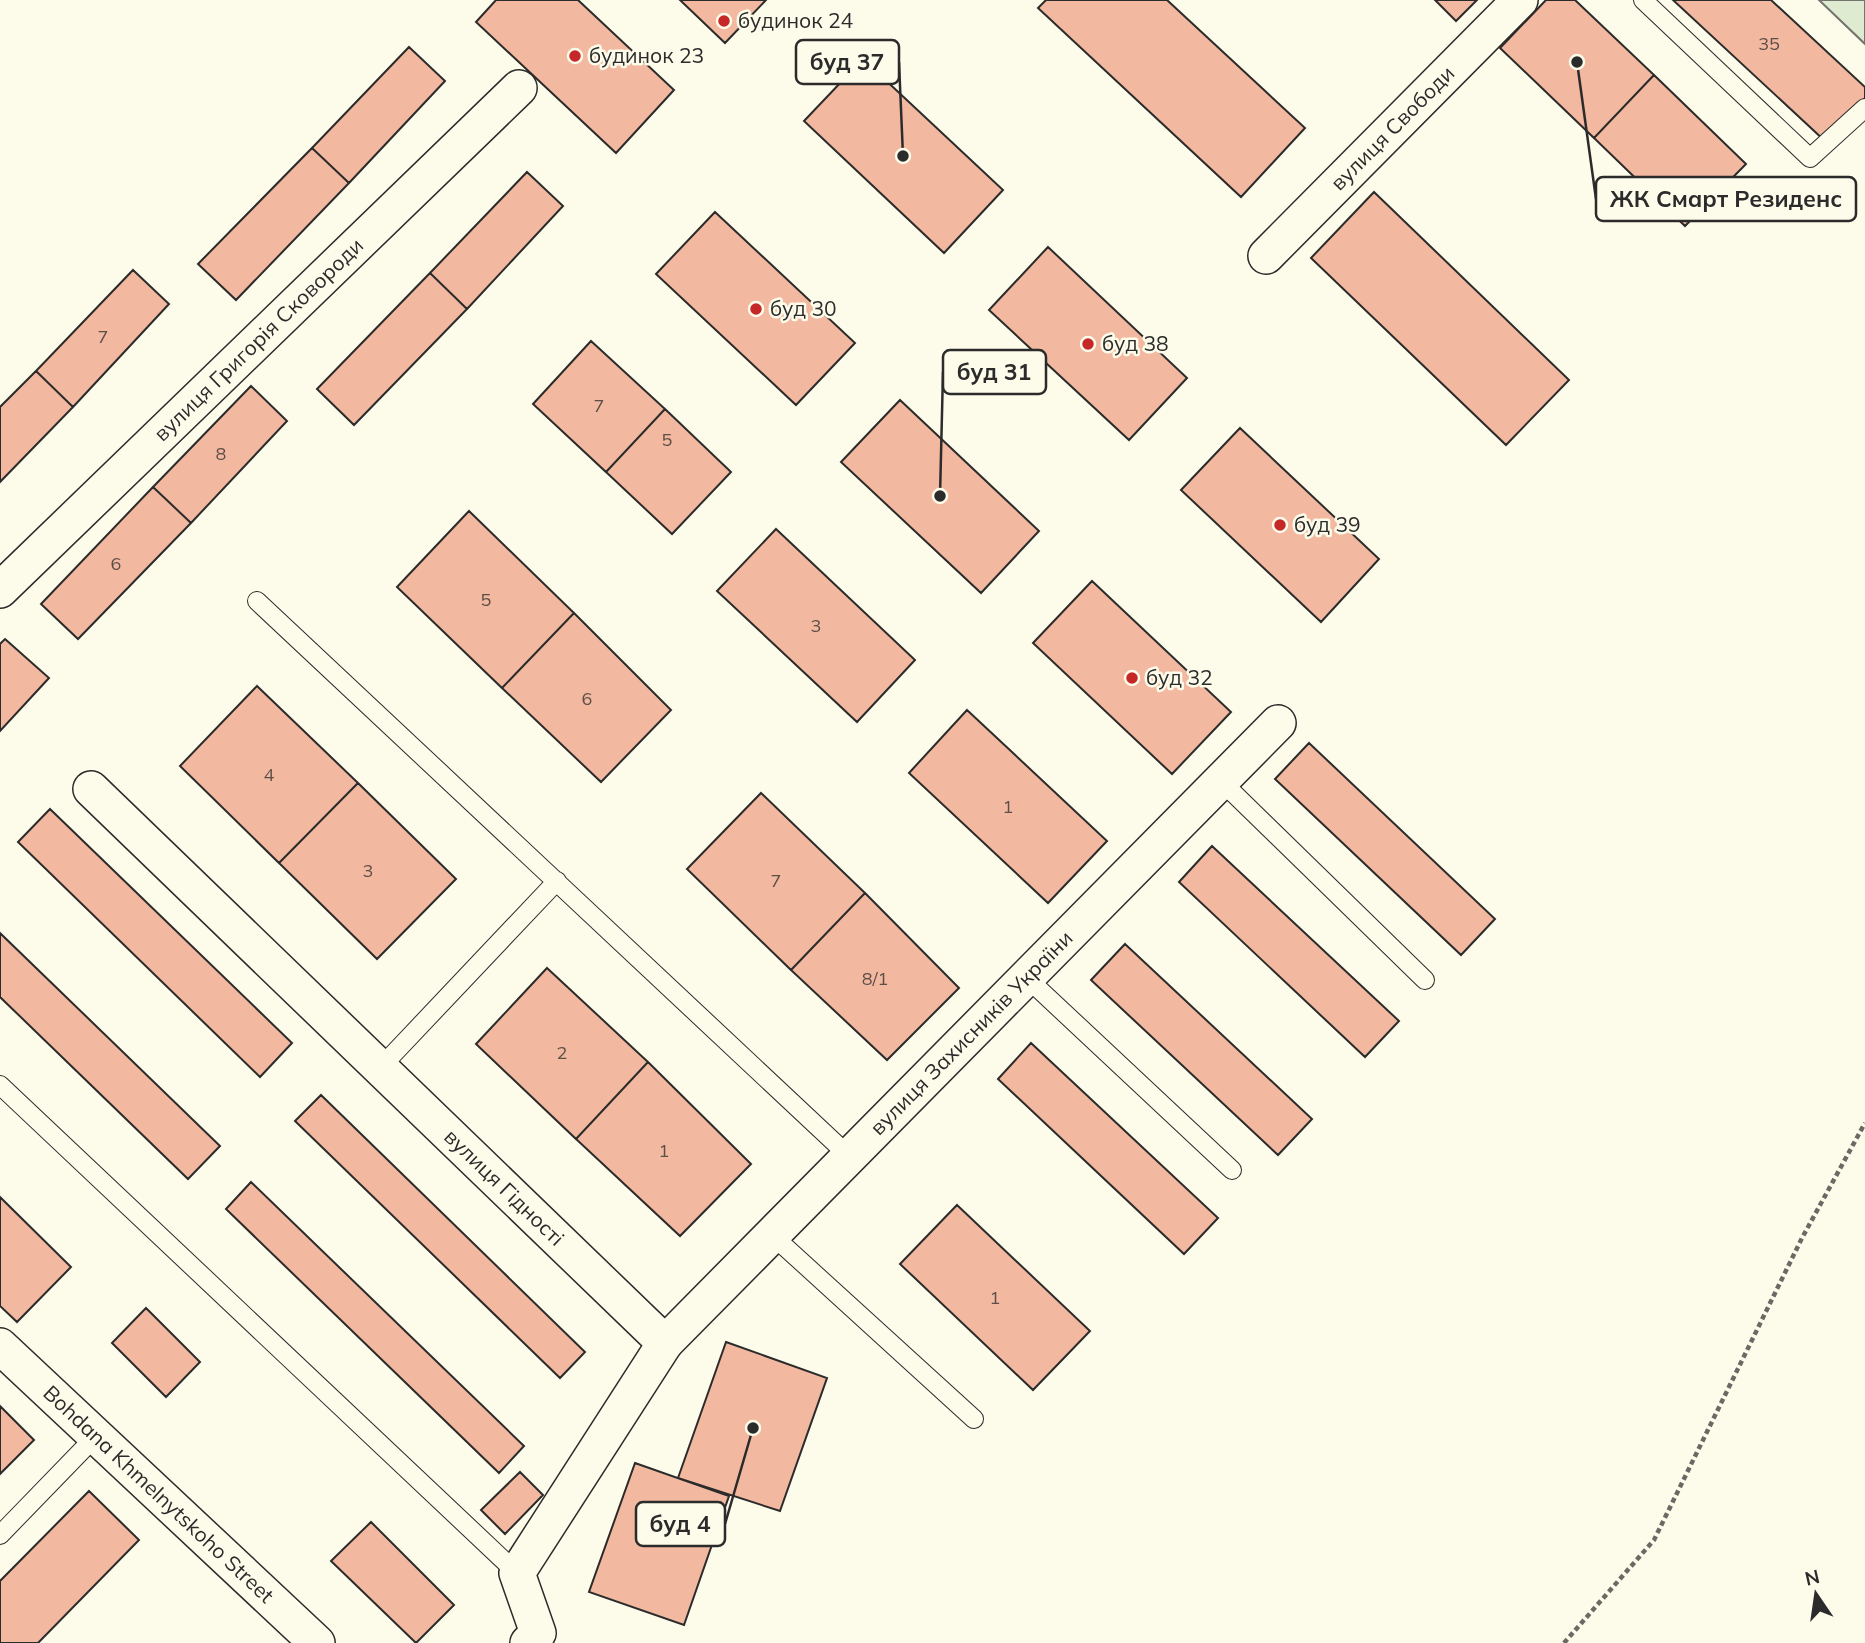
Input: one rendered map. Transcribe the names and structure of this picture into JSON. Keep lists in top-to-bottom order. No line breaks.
{"streets":{"street":["вулиця Свободи","вулиця Григорія Сковороди","вулиця Захисників України","вулиця Гідності","Bohdana Khmelnytskoho Street"]},"crossings":[["вулиця Захисників України","вулиця Гідності"]],"places":["будинок 24","будинок 23","ЖК Смарт Резиденс","буд 37","буд 30","буд 38","буд 31","буд 39","буд 32","буд 4"],"house_numbers":["35","7","7","5","8","6","5","3","6","4","1","3","7","8/1","2","1","1"],"north":"top"}
